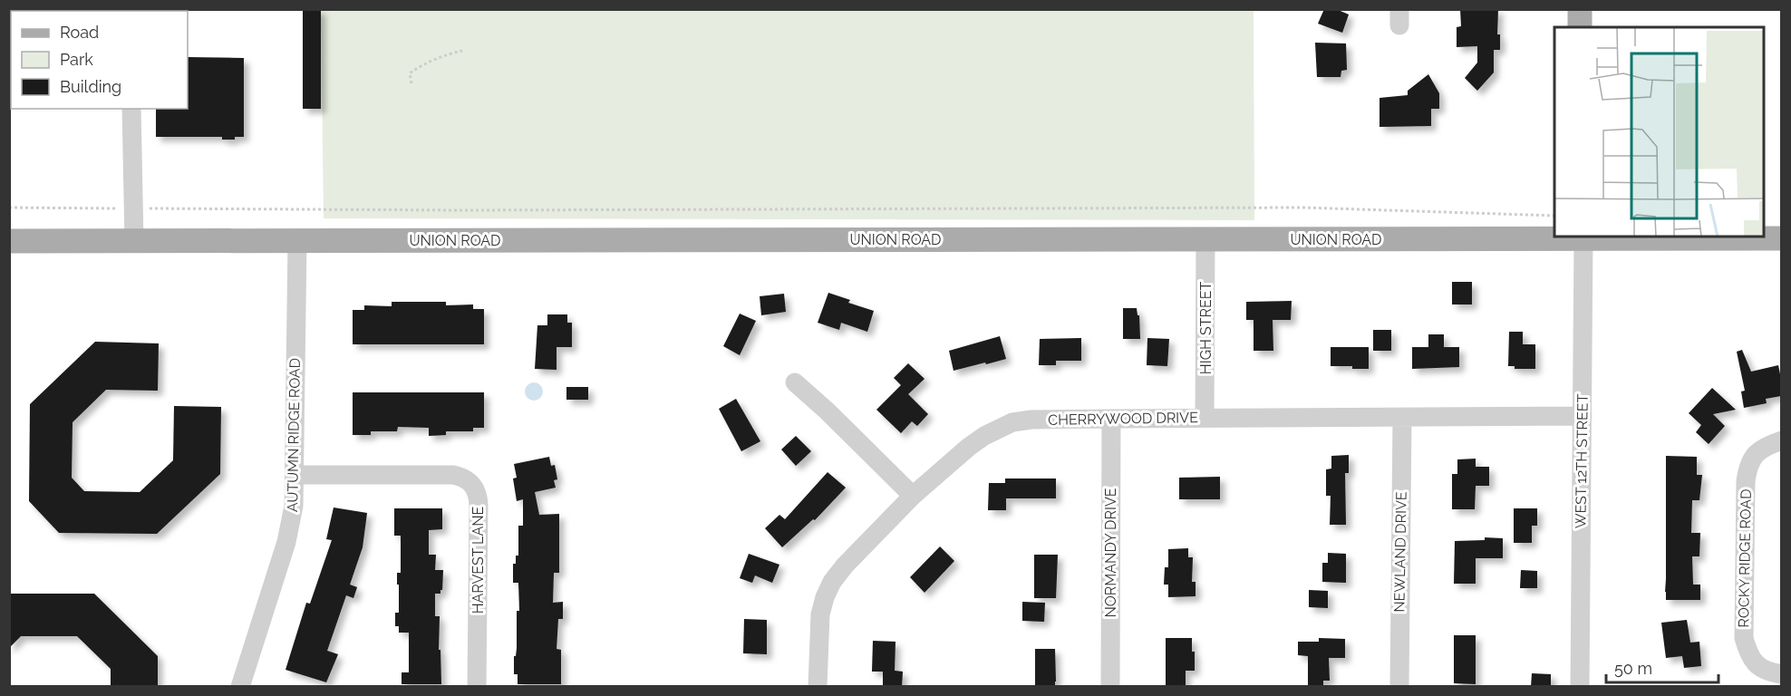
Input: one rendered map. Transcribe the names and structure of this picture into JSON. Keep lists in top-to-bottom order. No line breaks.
{"streets":{"main road":["UNION ROAD"],"street":["HIGH STREET","CHERRYWOOD DRIVE","AUTUMN RIDGE ROAD","WEST 12TH STREET","NEWLAND DRIVE","NORMANDY DRIVE","ROCKY RIDGE ROAD","HARVEST LANE"]},"crossings":[["UNION ROAD","HIGH STREET"],["UNION ROAD","AUTUMN RIDGE ROAD"],["UNION ROAD","WEST 12TH STREET"],["HIGH STREET","CHERRYWOOD DRIVE"],["CHERRYWOOD DRIVE","WEST 12TH STREET"],["CHERRYWOOD DRIVE","NEWLAND DRIVE"],["CHERRYWOOD DRIVE","NORMANDY DRIVE"],["AUTUMN RIDGE ROAD","HARVEST LANE"]],"legend":["Road","Park","Building"],"scale_bar":"50 m"}
